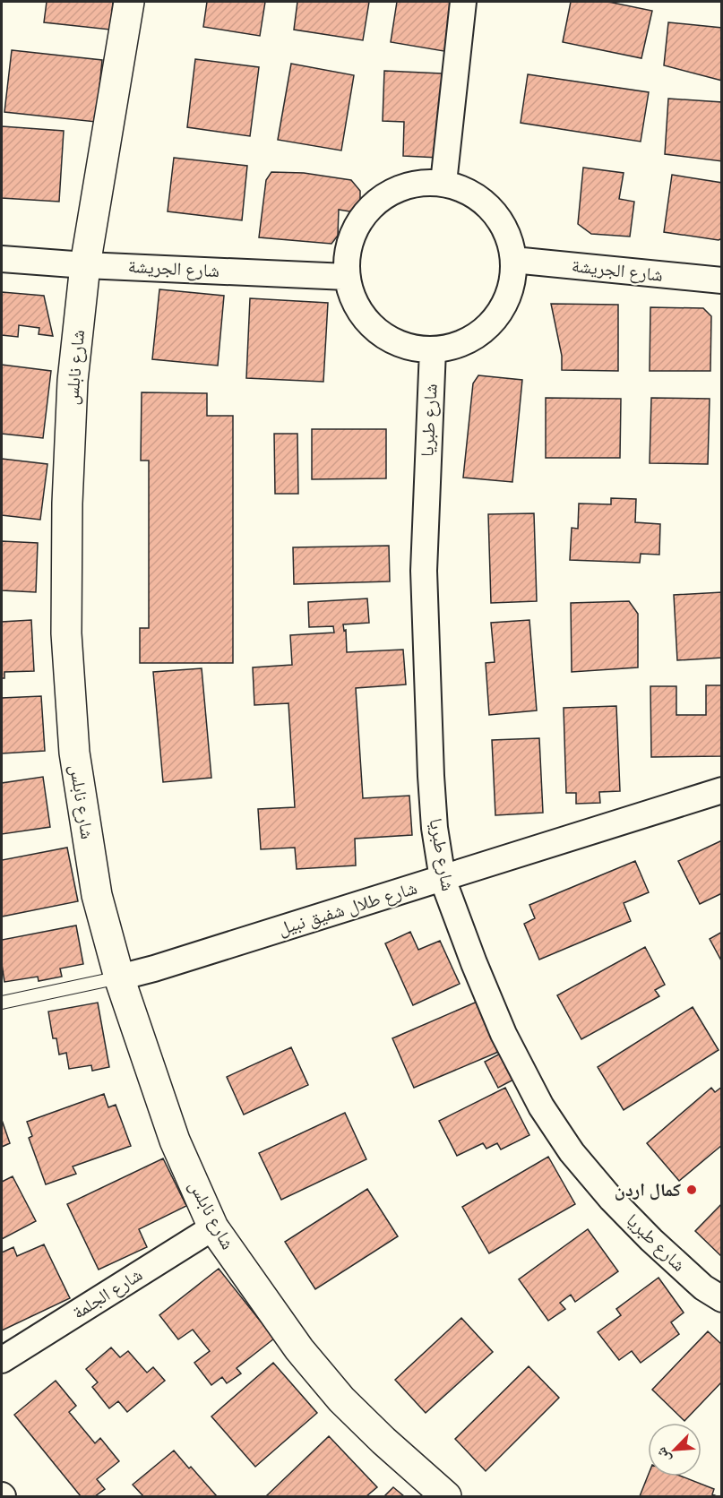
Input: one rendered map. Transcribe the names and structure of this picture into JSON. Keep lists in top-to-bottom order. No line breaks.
{"streets":{"street":["شارع الجريشة","شارع نابلس","شارع طبريا","شارع طلال شفيق نبيل","شارع الجلمة"]},"crossings":[["شارع الجريشة","شارع نابلس"],["شارع الجريشة","شارع طبريا"],["شارع نابلس","شارع طلال شفيق نبيل"],["شارع نابلس","شارع الجلمة"],["شارع طبريا","شارع طلال شفيق نبيل"]],"places":["كمال اردن"],"north":"bottom left"}
